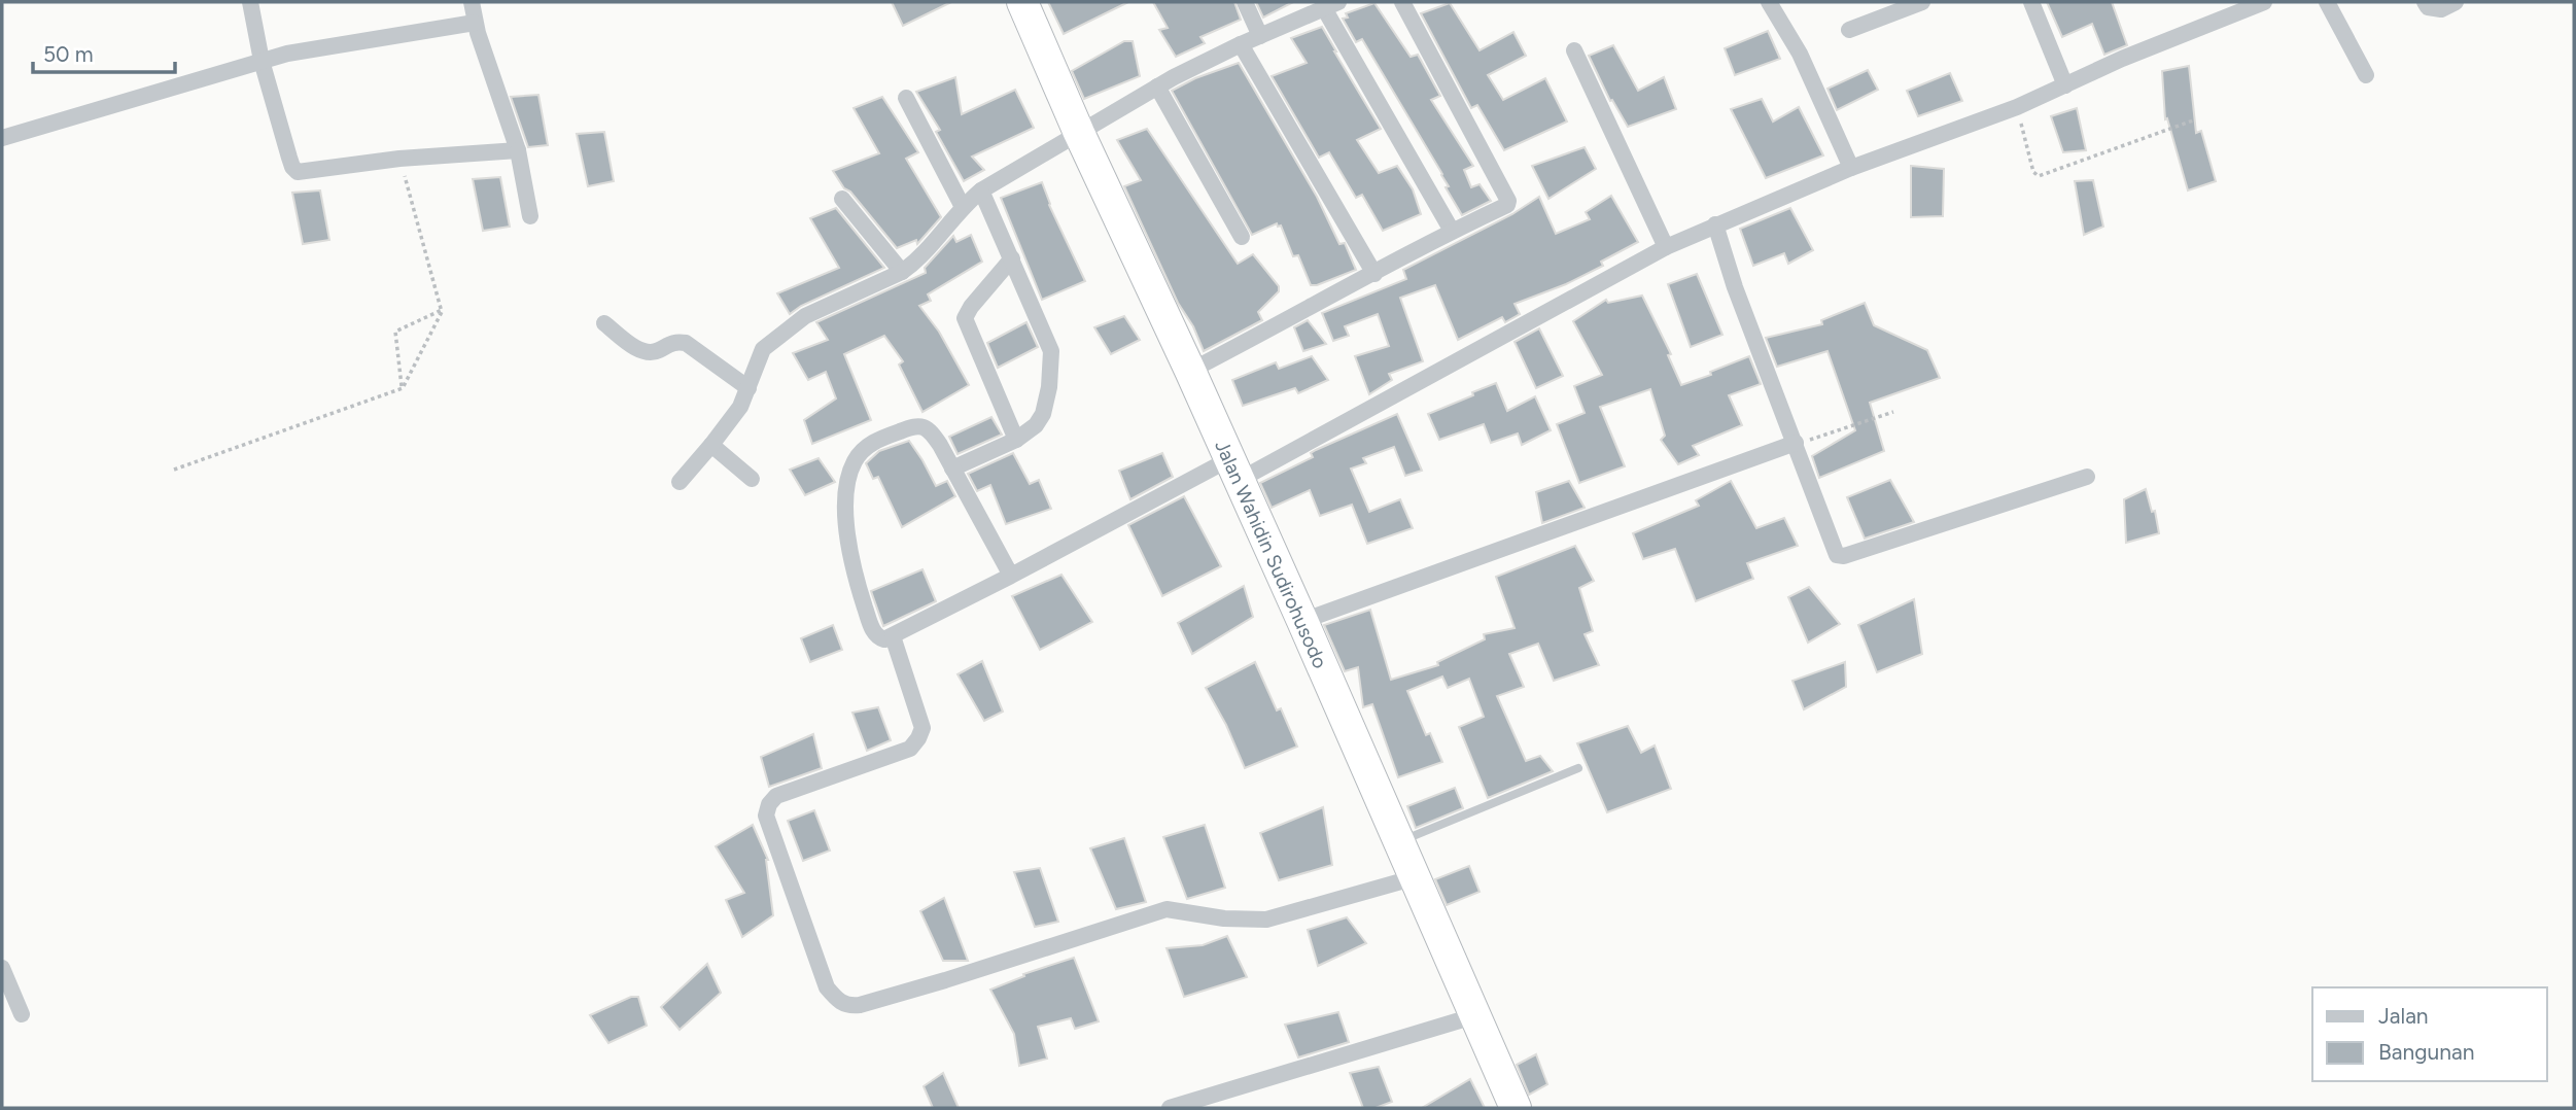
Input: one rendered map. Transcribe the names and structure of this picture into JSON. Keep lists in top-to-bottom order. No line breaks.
{"streets":{"highway":["Jalan Wahidin Sudirohusodo"]},"legend":["Jalan","Bangunan"],"scale_bar":"50 m"}
